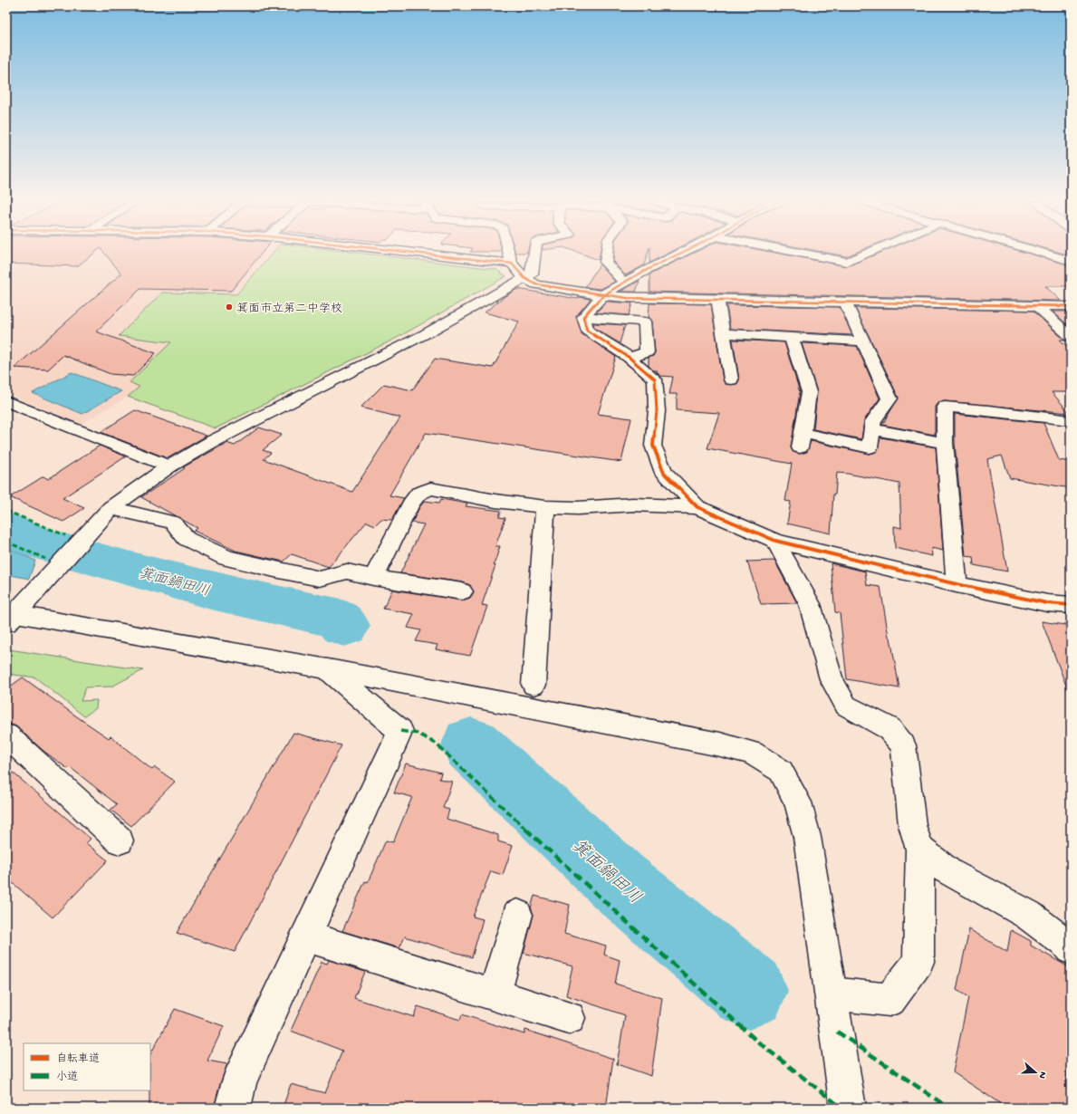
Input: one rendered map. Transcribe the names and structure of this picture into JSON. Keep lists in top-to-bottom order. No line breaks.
{"water":["箕面鍋田川"],"places":["箕面市立第二中学校"],"legend":["自転車道","小道"],"north":"right"}
